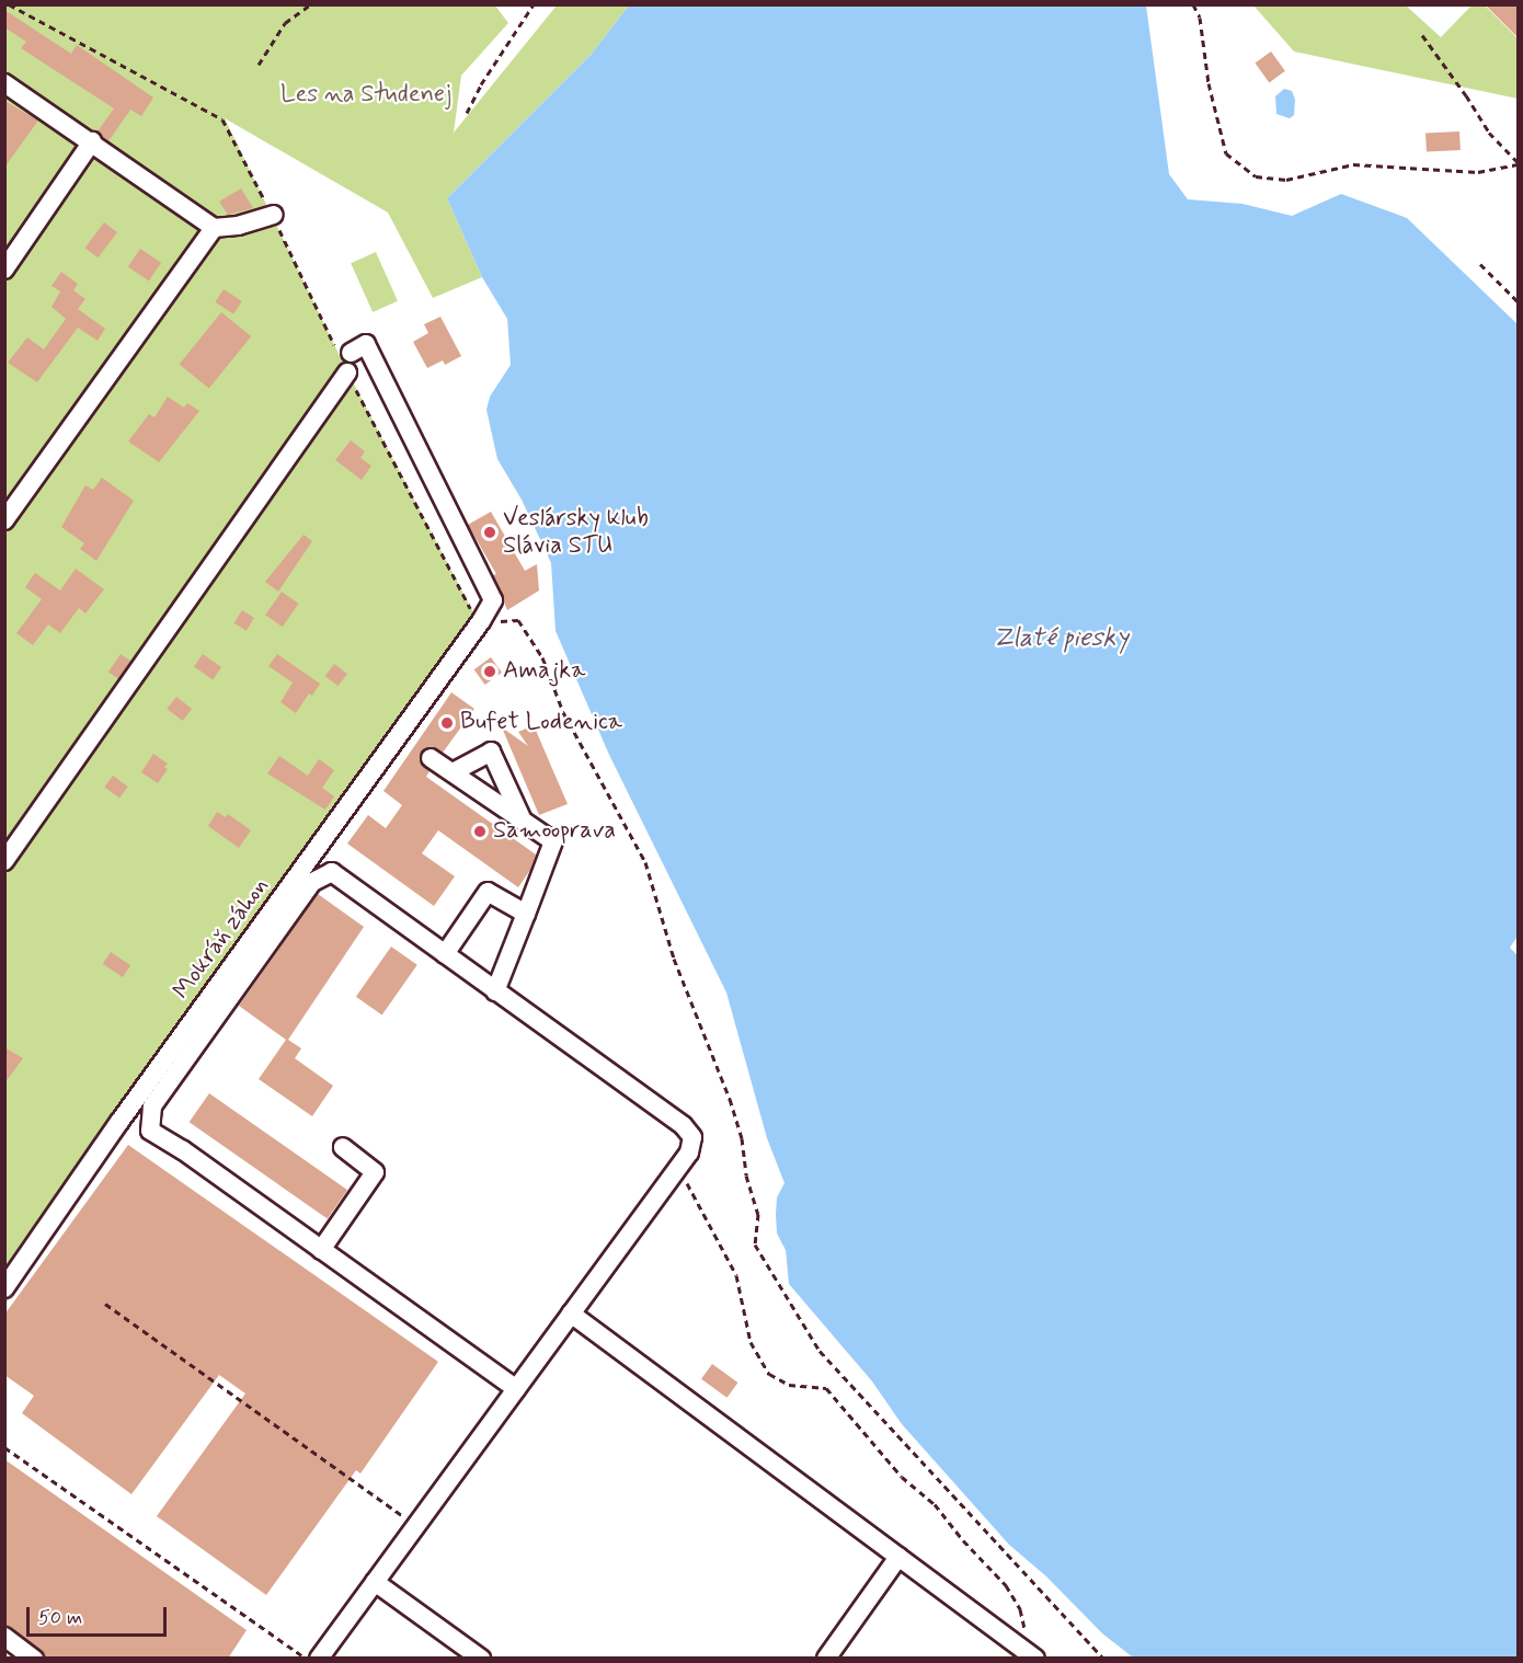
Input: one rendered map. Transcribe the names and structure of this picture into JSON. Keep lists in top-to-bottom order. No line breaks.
{"streets":{"street":["Mokráň záhon"]},"water":["Zlaté piesky"],"parks":["Les na Studenej"],"places":["Veslársky klub Slávia STU","Amajka","Bufet Lodenica","Samooprava"],"scale_bar":"50 m"}
